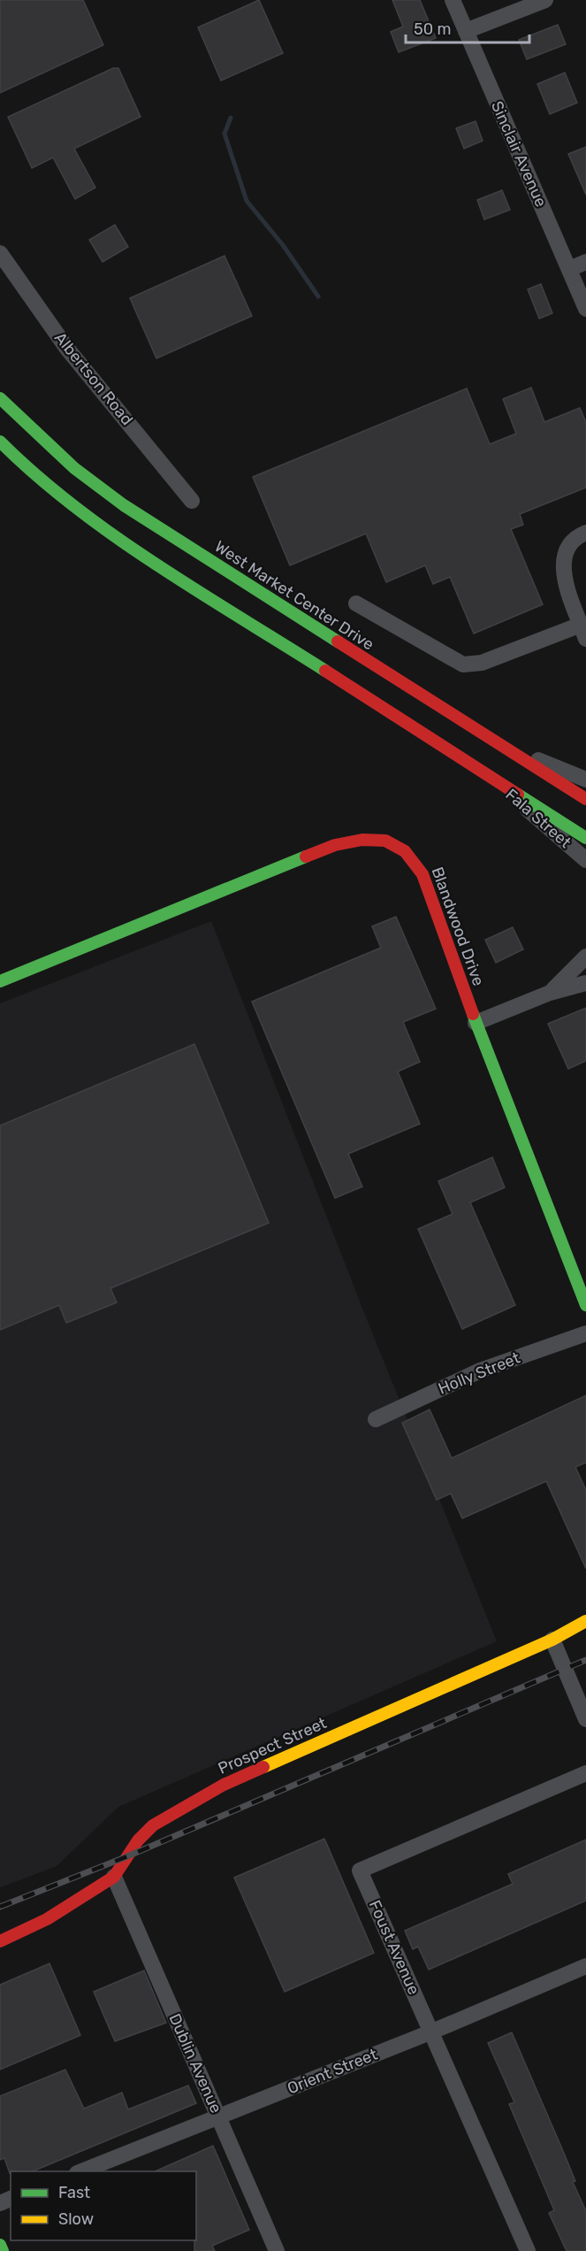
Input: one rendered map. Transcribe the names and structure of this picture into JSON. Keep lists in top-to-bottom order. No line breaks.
{"streets":{"street":["Sinclair Avenue","Albertson Road","West Market Center Drive","Fala Street","Blandwood Drive","Holly Street","Prospect Street","Foust Avenue","Dublin Avenue","Orient Street"]},"crossings":[["Prospect Street","Dublin Avenue"],["Foust Avenue","Orient Street"],["Dublin Avenue","Orient Street"]],"legend":["Fast","Slow"],"scale_bar":"50 m"}
